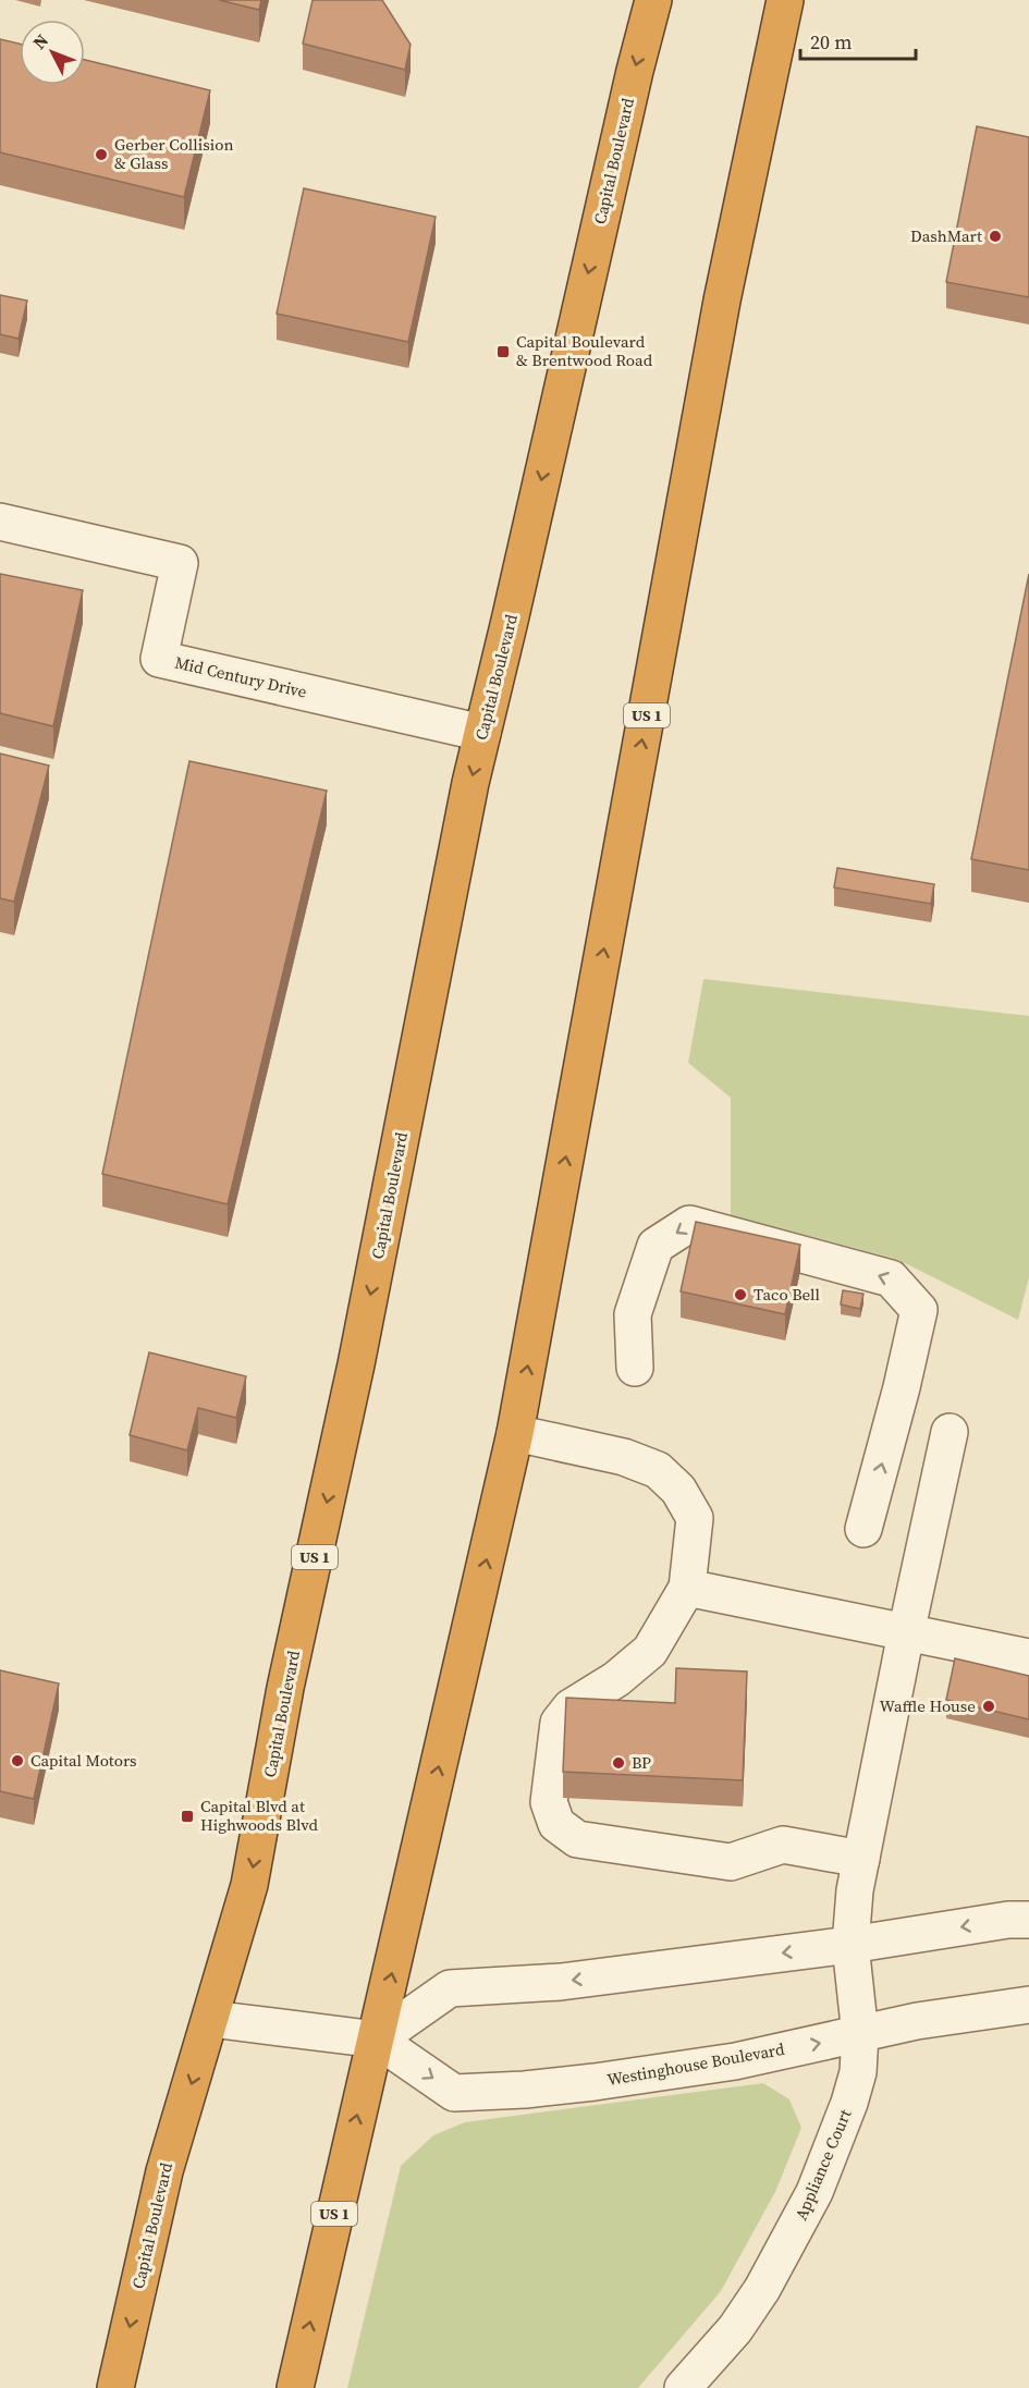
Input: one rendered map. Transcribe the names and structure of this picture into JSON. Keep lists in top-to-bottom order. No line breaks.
{"streets":{"highway":["Capital Boulevard","US 1"],"street":["Mid Century Drive","Westinghouse Boulevard","Appliance Court"]},"crossings":[["Capital Boulevard","Mid Century Drive"],["Capital Boulevard","Westinghouse Boulevard"],["US 1","Westinghouse Boulevard"],["Westinghouse Boulevard","Appliance Court"]],"places":{"other":["Gerber Collision & Glass","DashMart","Taco Bell","Waffle House","Capital Motors","BP"],"transit":["Capital Boulevard & Brentwood Road","Capital Blvd at Highwoods Blvd"]},"scale_bar":"20 m","north":"top left"}
